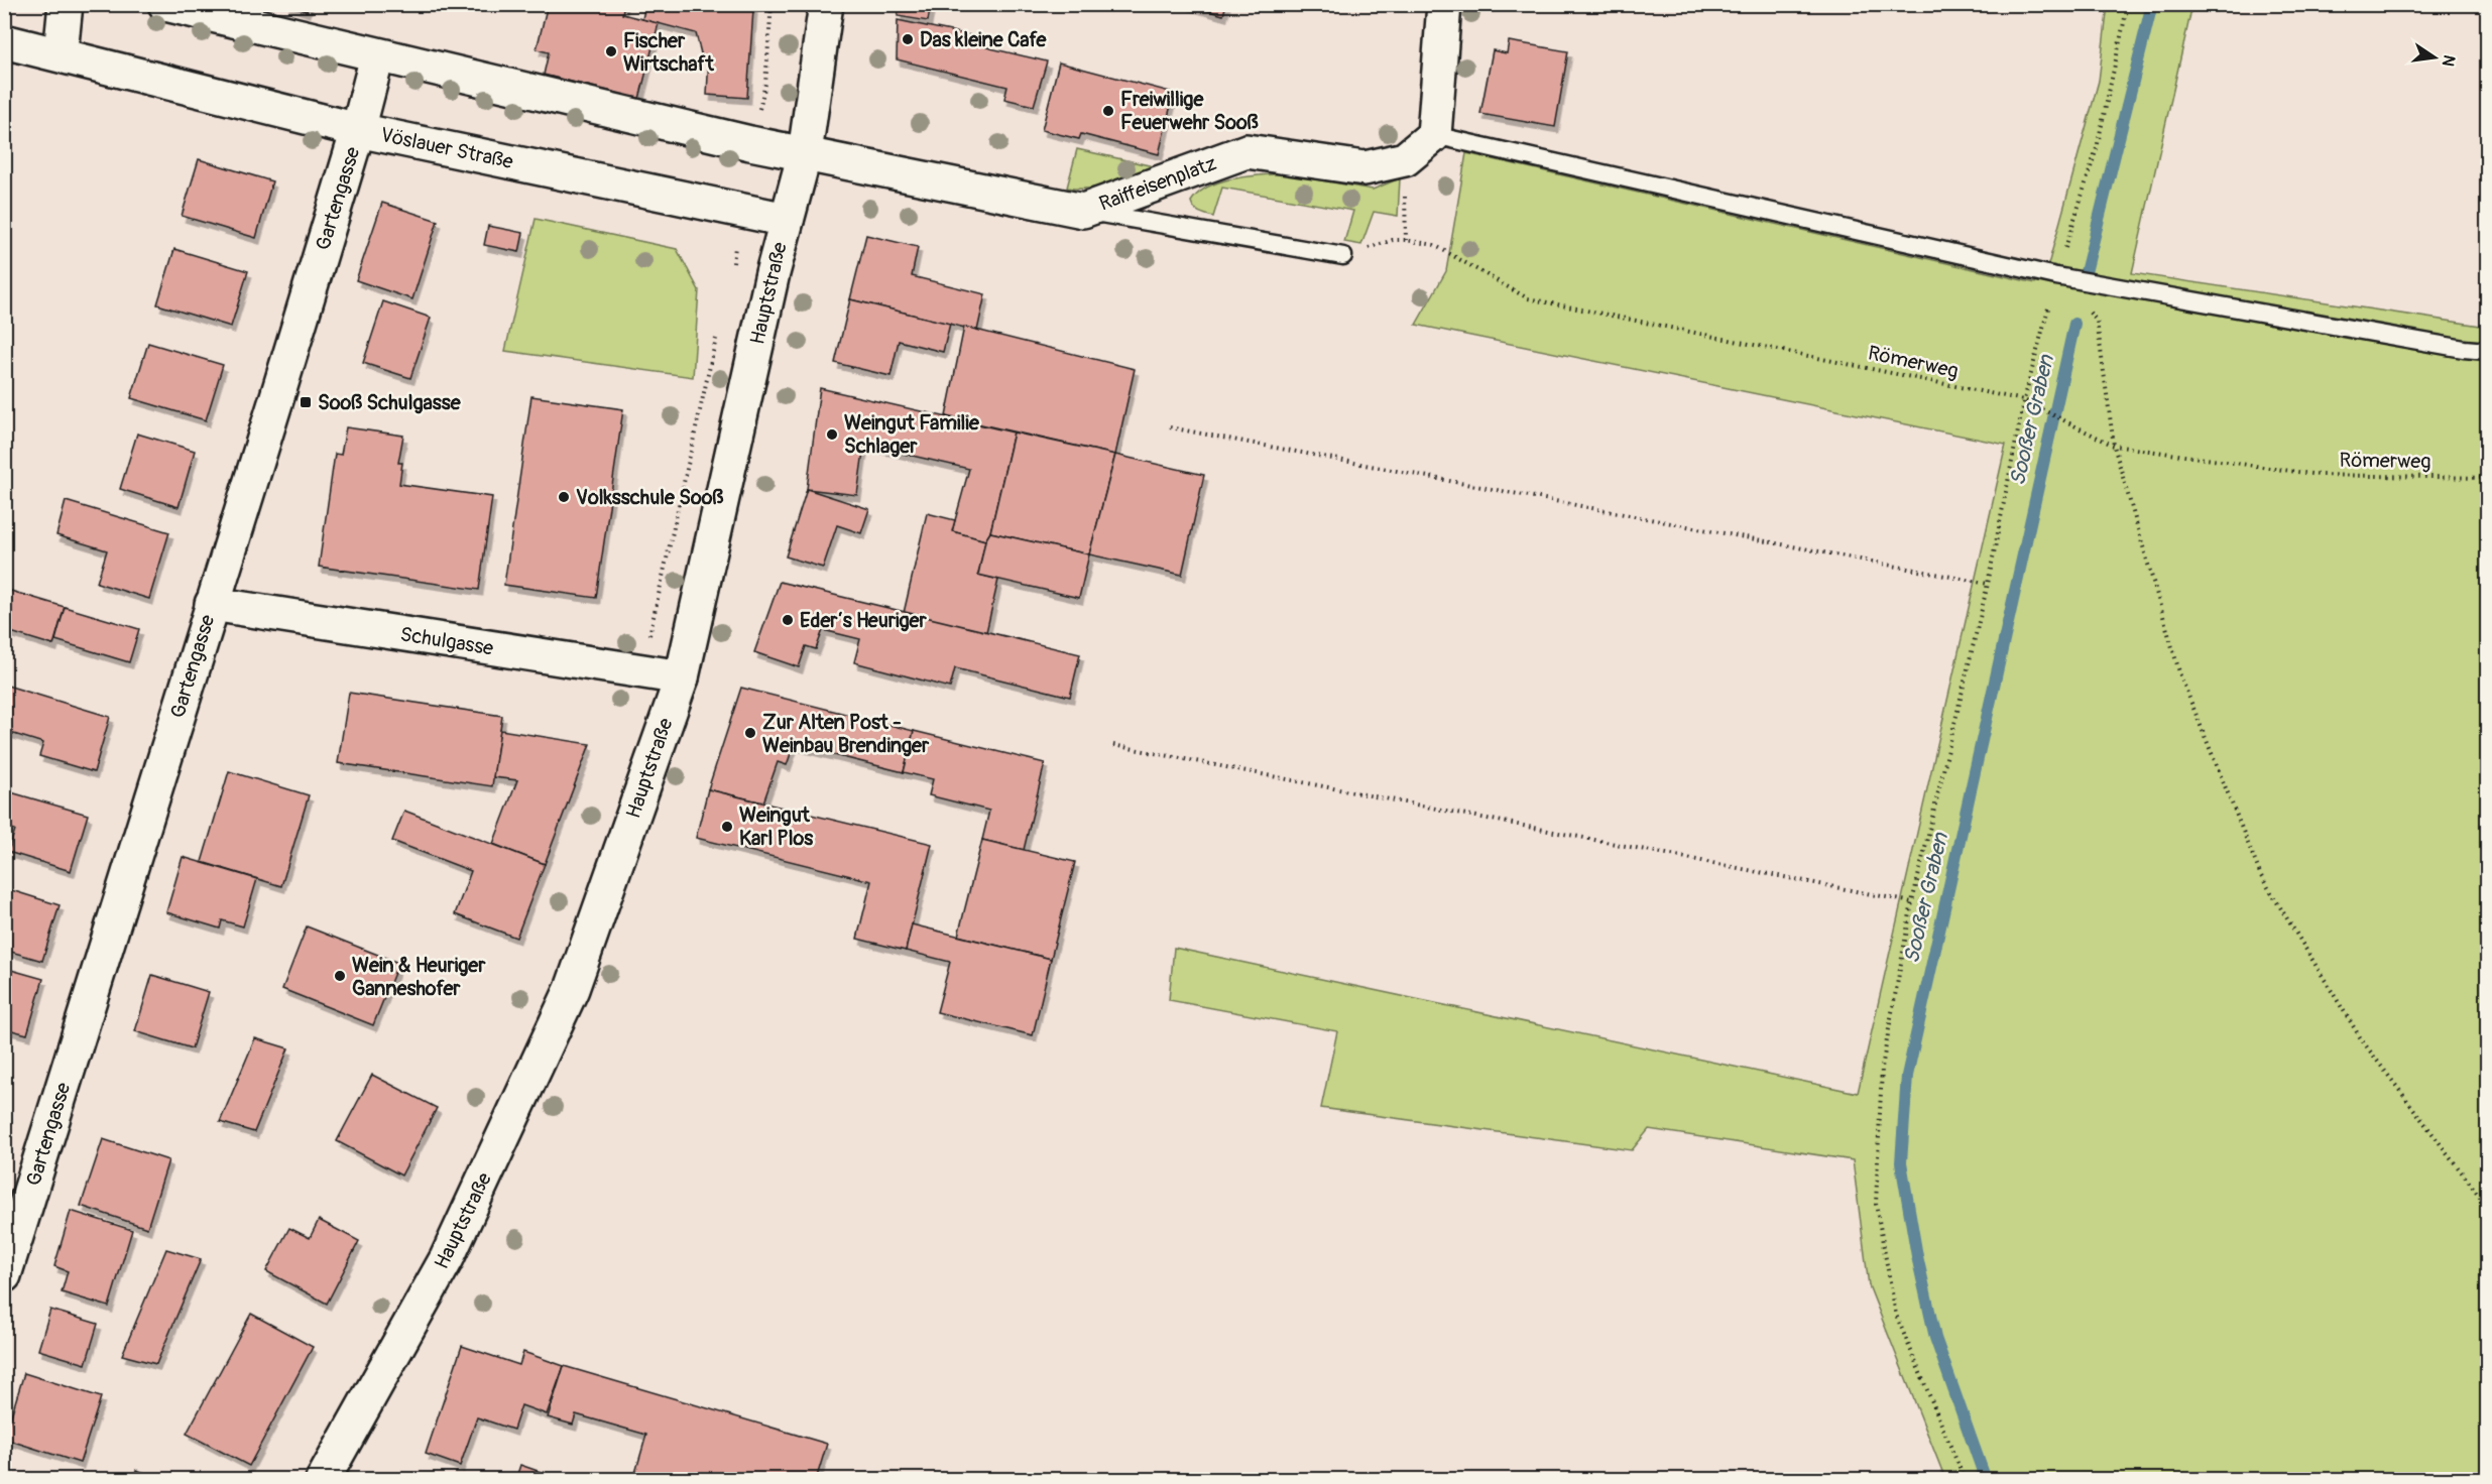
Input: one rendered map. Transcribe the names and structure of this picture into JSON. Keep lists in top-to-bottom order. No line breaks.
{"streets":{"street":["Vöslauer Straße","Raiffeisenplatz","Gartengasse","Hauptstraße","Schulgasse"],"path":["Römerweg"]},"crossings":[["Vöslauer Straße","Gartengasse"],["Vöslauer Straße","Hauptstraße"],["Raiffeisenplatz","Hauptstraße"],["Gartengasse","Schulgasse"],["Hauptstraße","Schulgasse"]],"water":["Sooßer Graben"],"places":{"other":["Das kleine Cafe","Fischer Wirtschaft","Freiwillige Feuerwehr Sooß","Weingut Familie Schlager","Volksschule Sooß","Eder‘s Heuriger","Zur Alten Post - Weinbau Brendinger","Weingut Karl Plos","Wein & Heuriger Ganneshofer"],"transit":["Sooß Schulgasse"]},"north":"right"}
